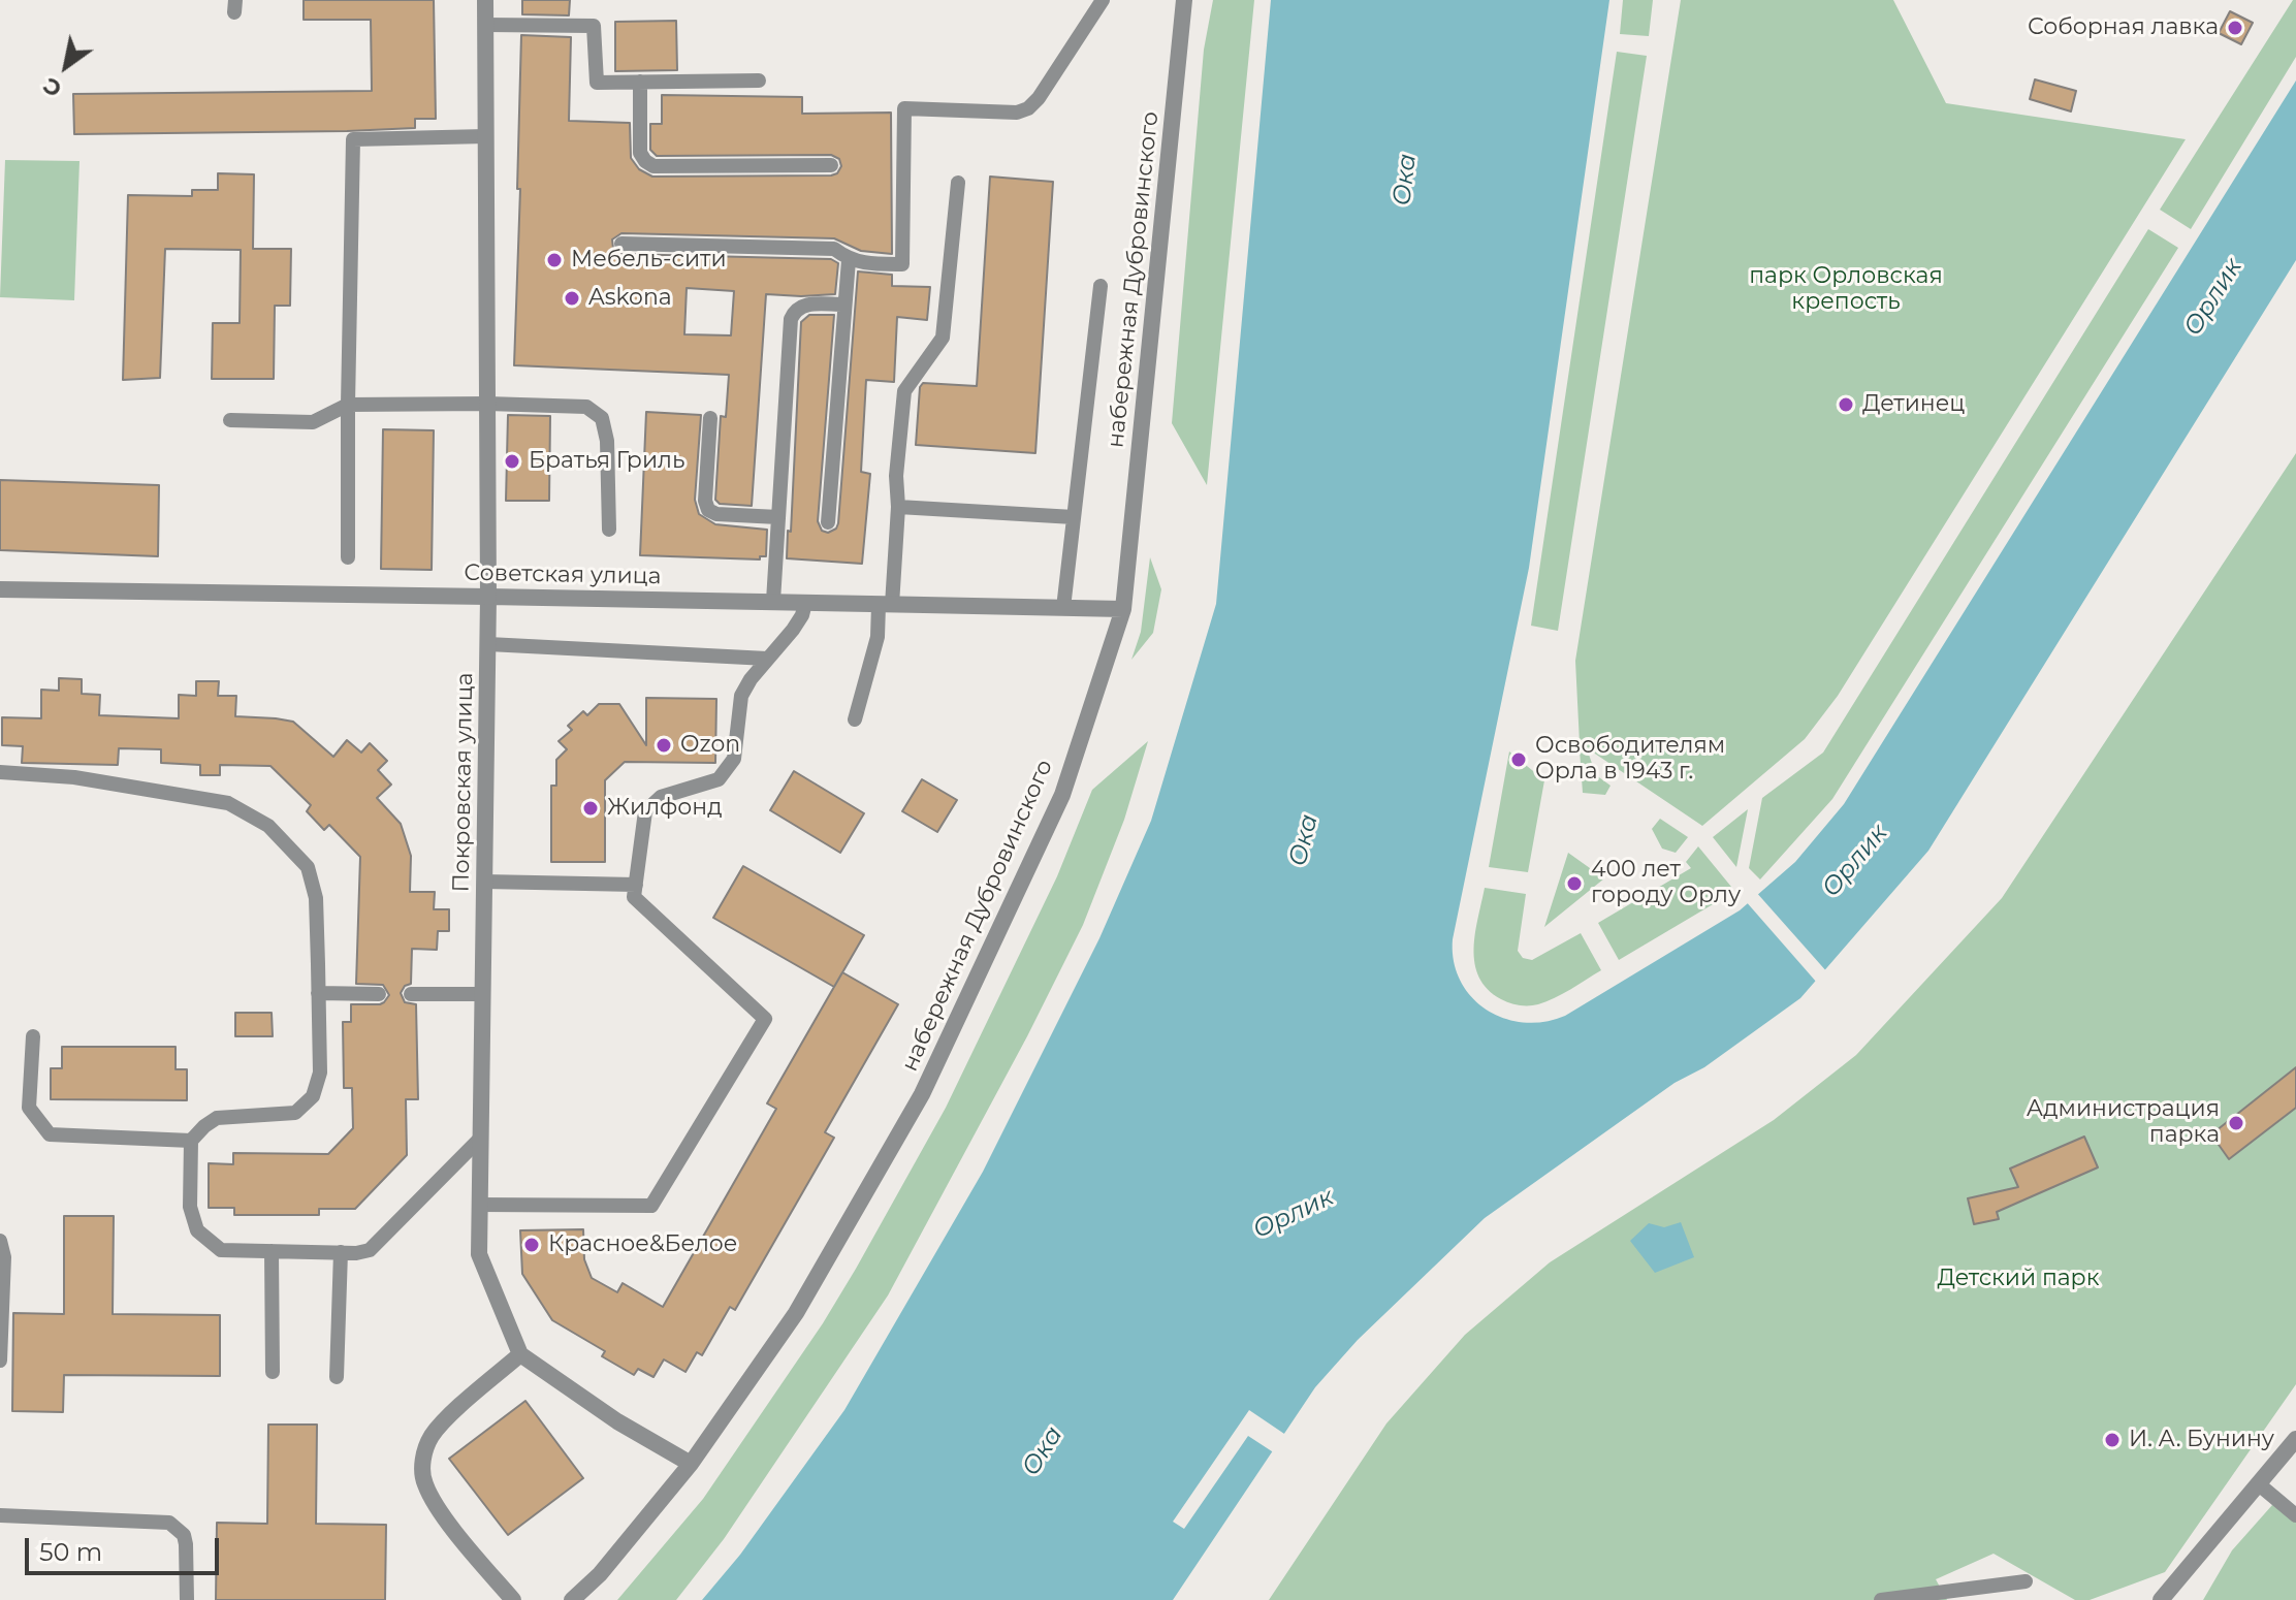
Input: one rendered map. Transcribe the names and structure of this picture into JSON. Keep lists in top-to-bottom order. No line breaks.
{"streets":{"street":["набережная Дубровинского","Советская улица","Покровская улица"]},"crossings":[["набережная Дубровинского","Советская улица"],["Советская улица","Покровская улица"]],"water":["Ока","Орлик"],"parks":["парк Орловская крепость","Детский парк"],"places":["Соборная лавка","Мебель-сити","Askona","Детинец","Братья Гриль","Ozon","Освободителям Орла в 1943 г.","Жилфонд","400 лет городу Орлу","Администрация парка","Красное&Белое","И. А. Бунину"],"scale_bar":"50 m","north":"bottom left"}
